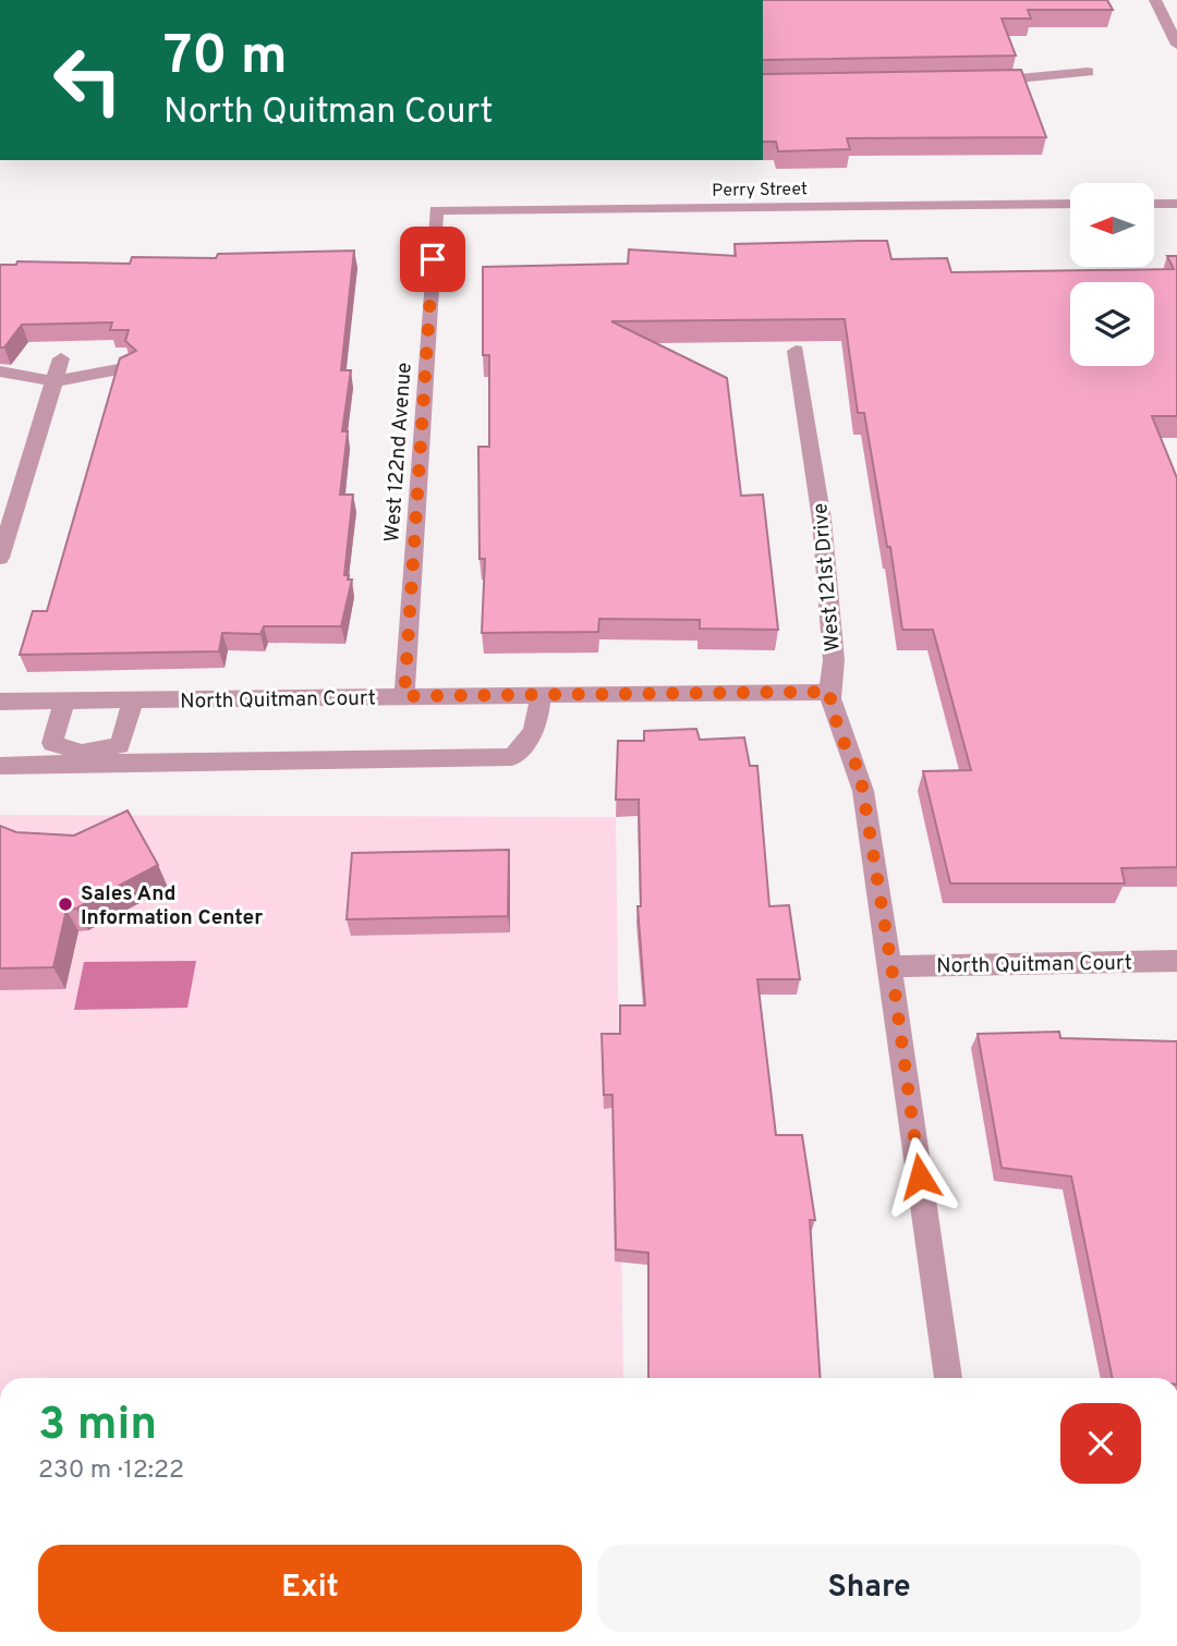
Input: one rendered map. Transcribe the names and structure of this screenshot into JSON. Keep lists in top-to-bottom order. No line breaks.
{"streets":{"street":["Perry Street","West 122nd Avenue","West 121st Drive","North Quitman Court"]},"crossings":[["Perry Street","West 122nd Avenue"],["West 122nd Avenue","North Quitman Court"],["West 121st Drive","North Quitman Court"]],"places":["Sales And Information Center"],"north":"left","page":{"turn":["70 m","North Quitman Court"],"heading":["3 min","230 m · 12:22"],"buttons":["Exit","Share"]}}
